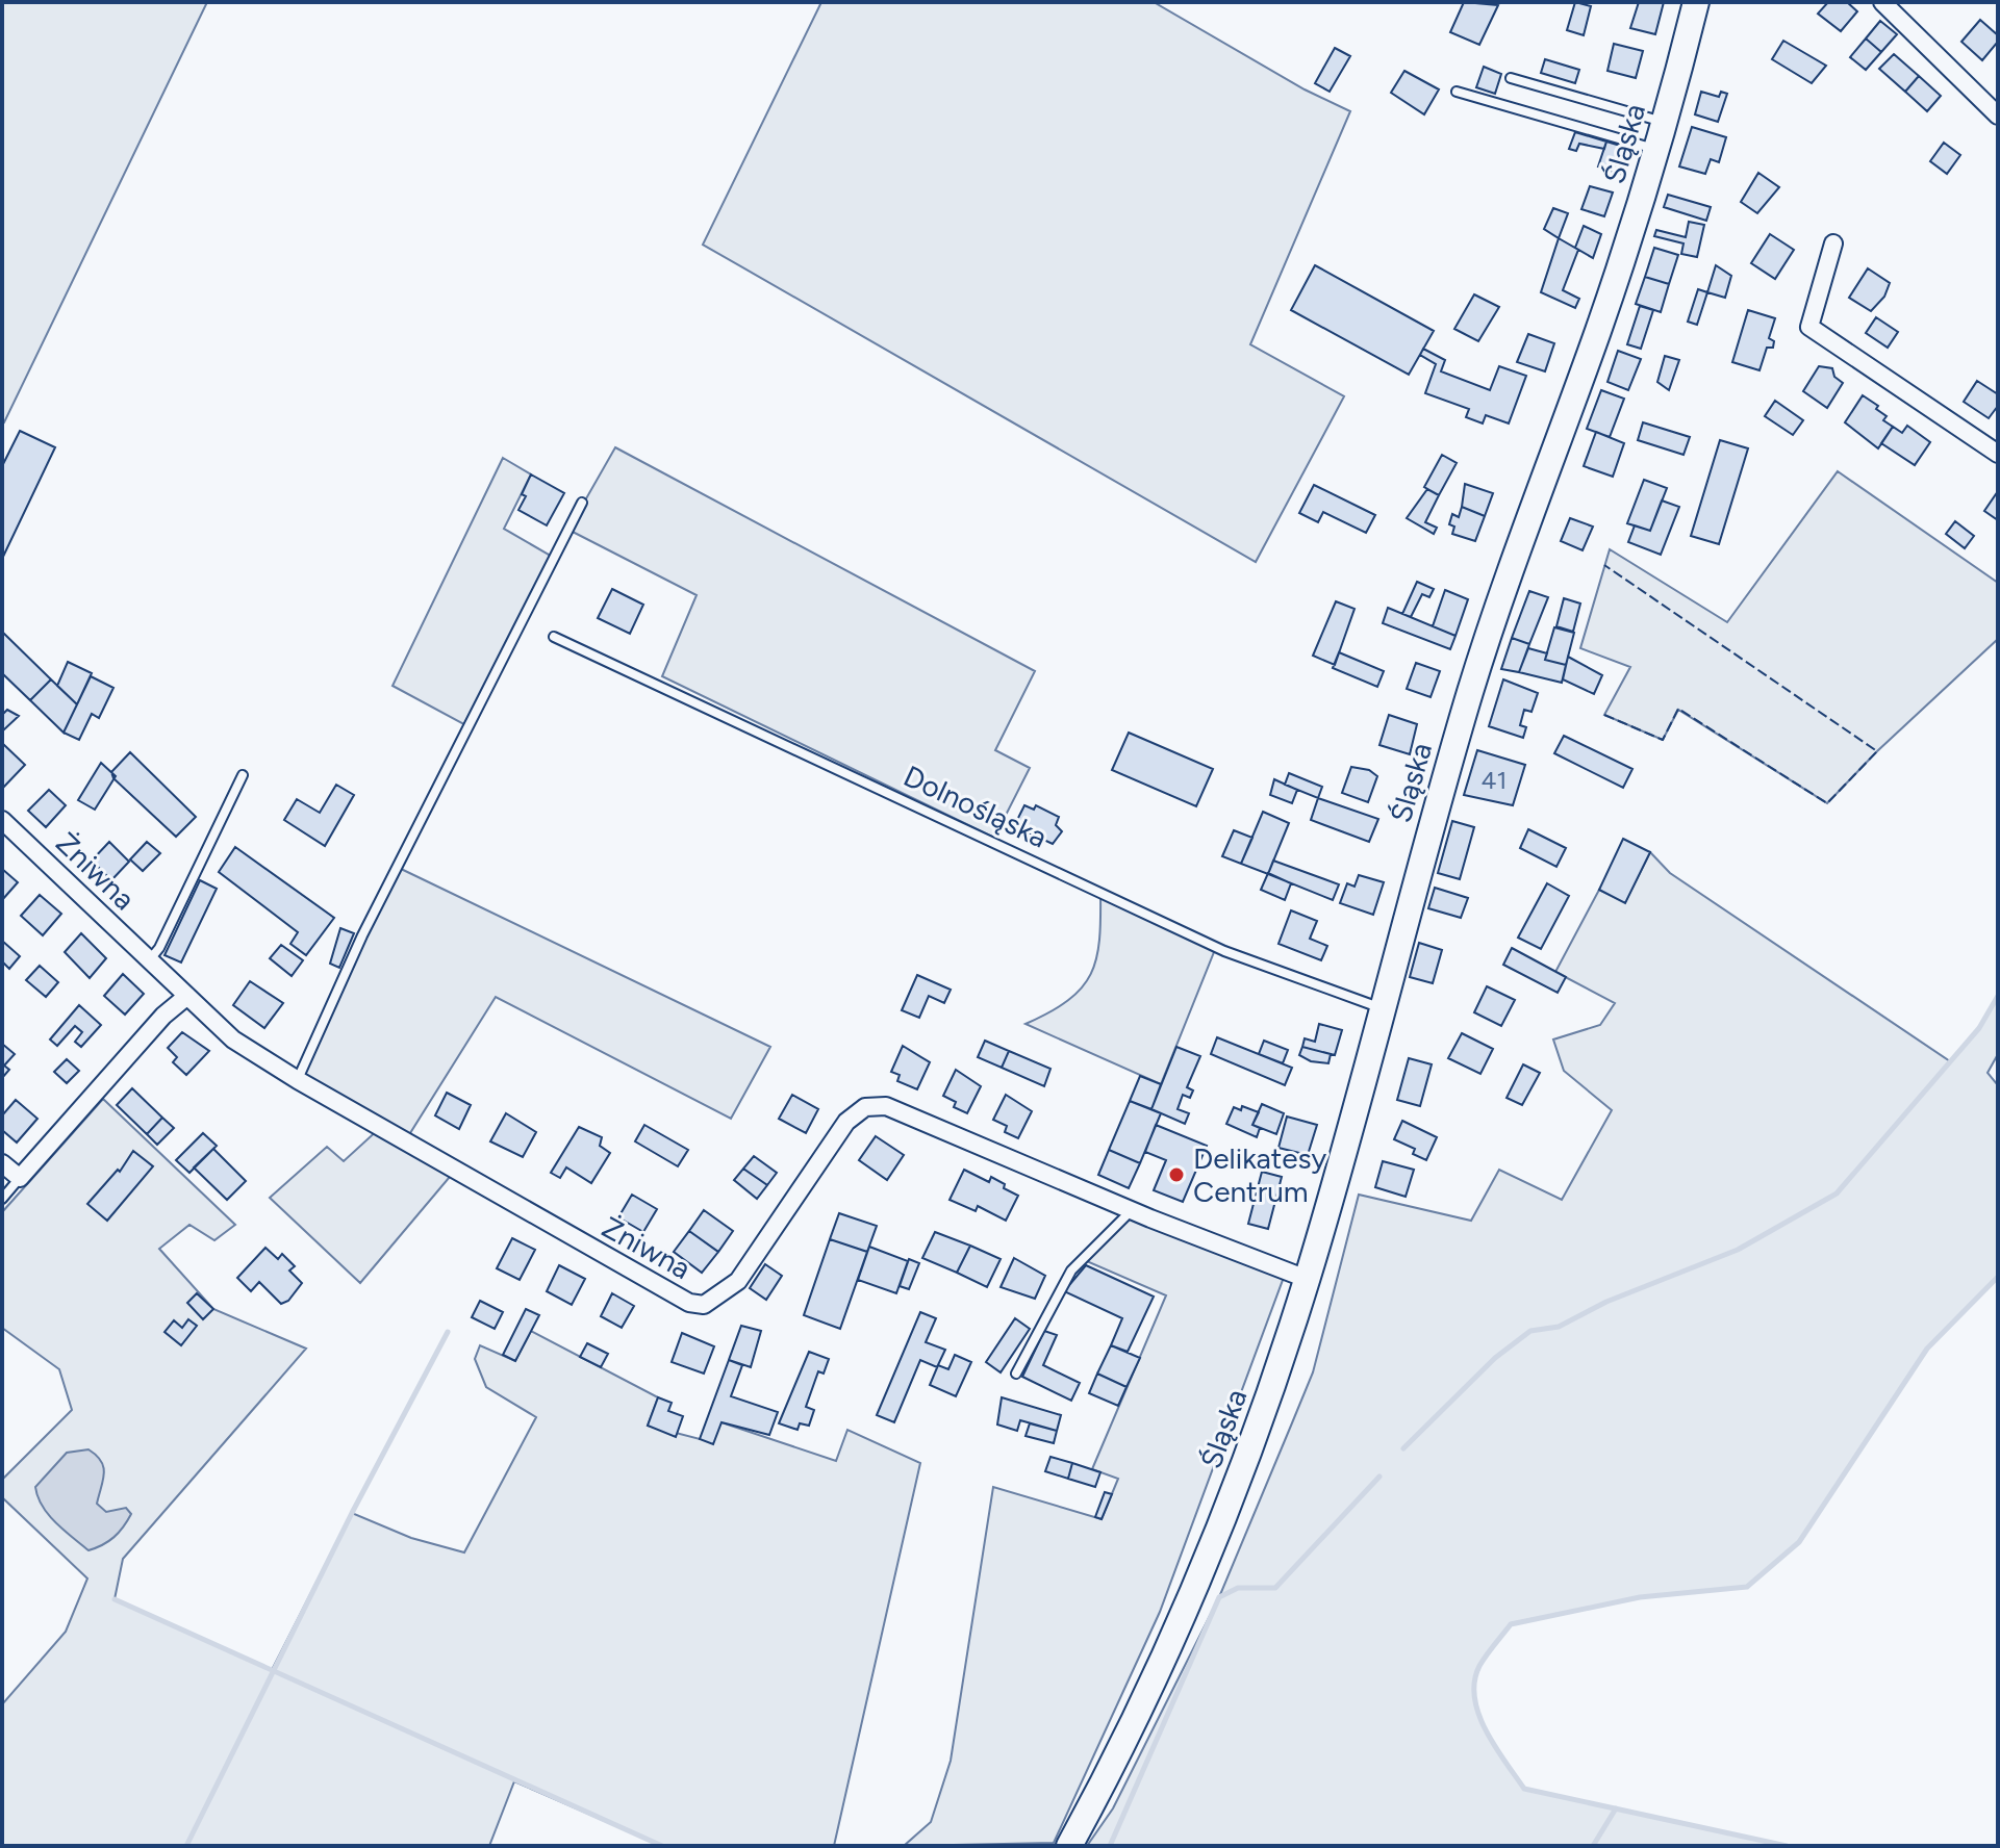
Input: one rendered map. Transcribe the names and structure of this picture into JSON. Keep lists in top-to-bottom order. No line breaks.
{"streets":{"street":["Śląska","Żniwna"],"lane":["Dolnośląska"]},"crossings":[["Śląska","Dolnośląska"],["Śląska","Żniwna"]],"places":["Delikatesy Centrum"],"house_numbers":["41"]}
